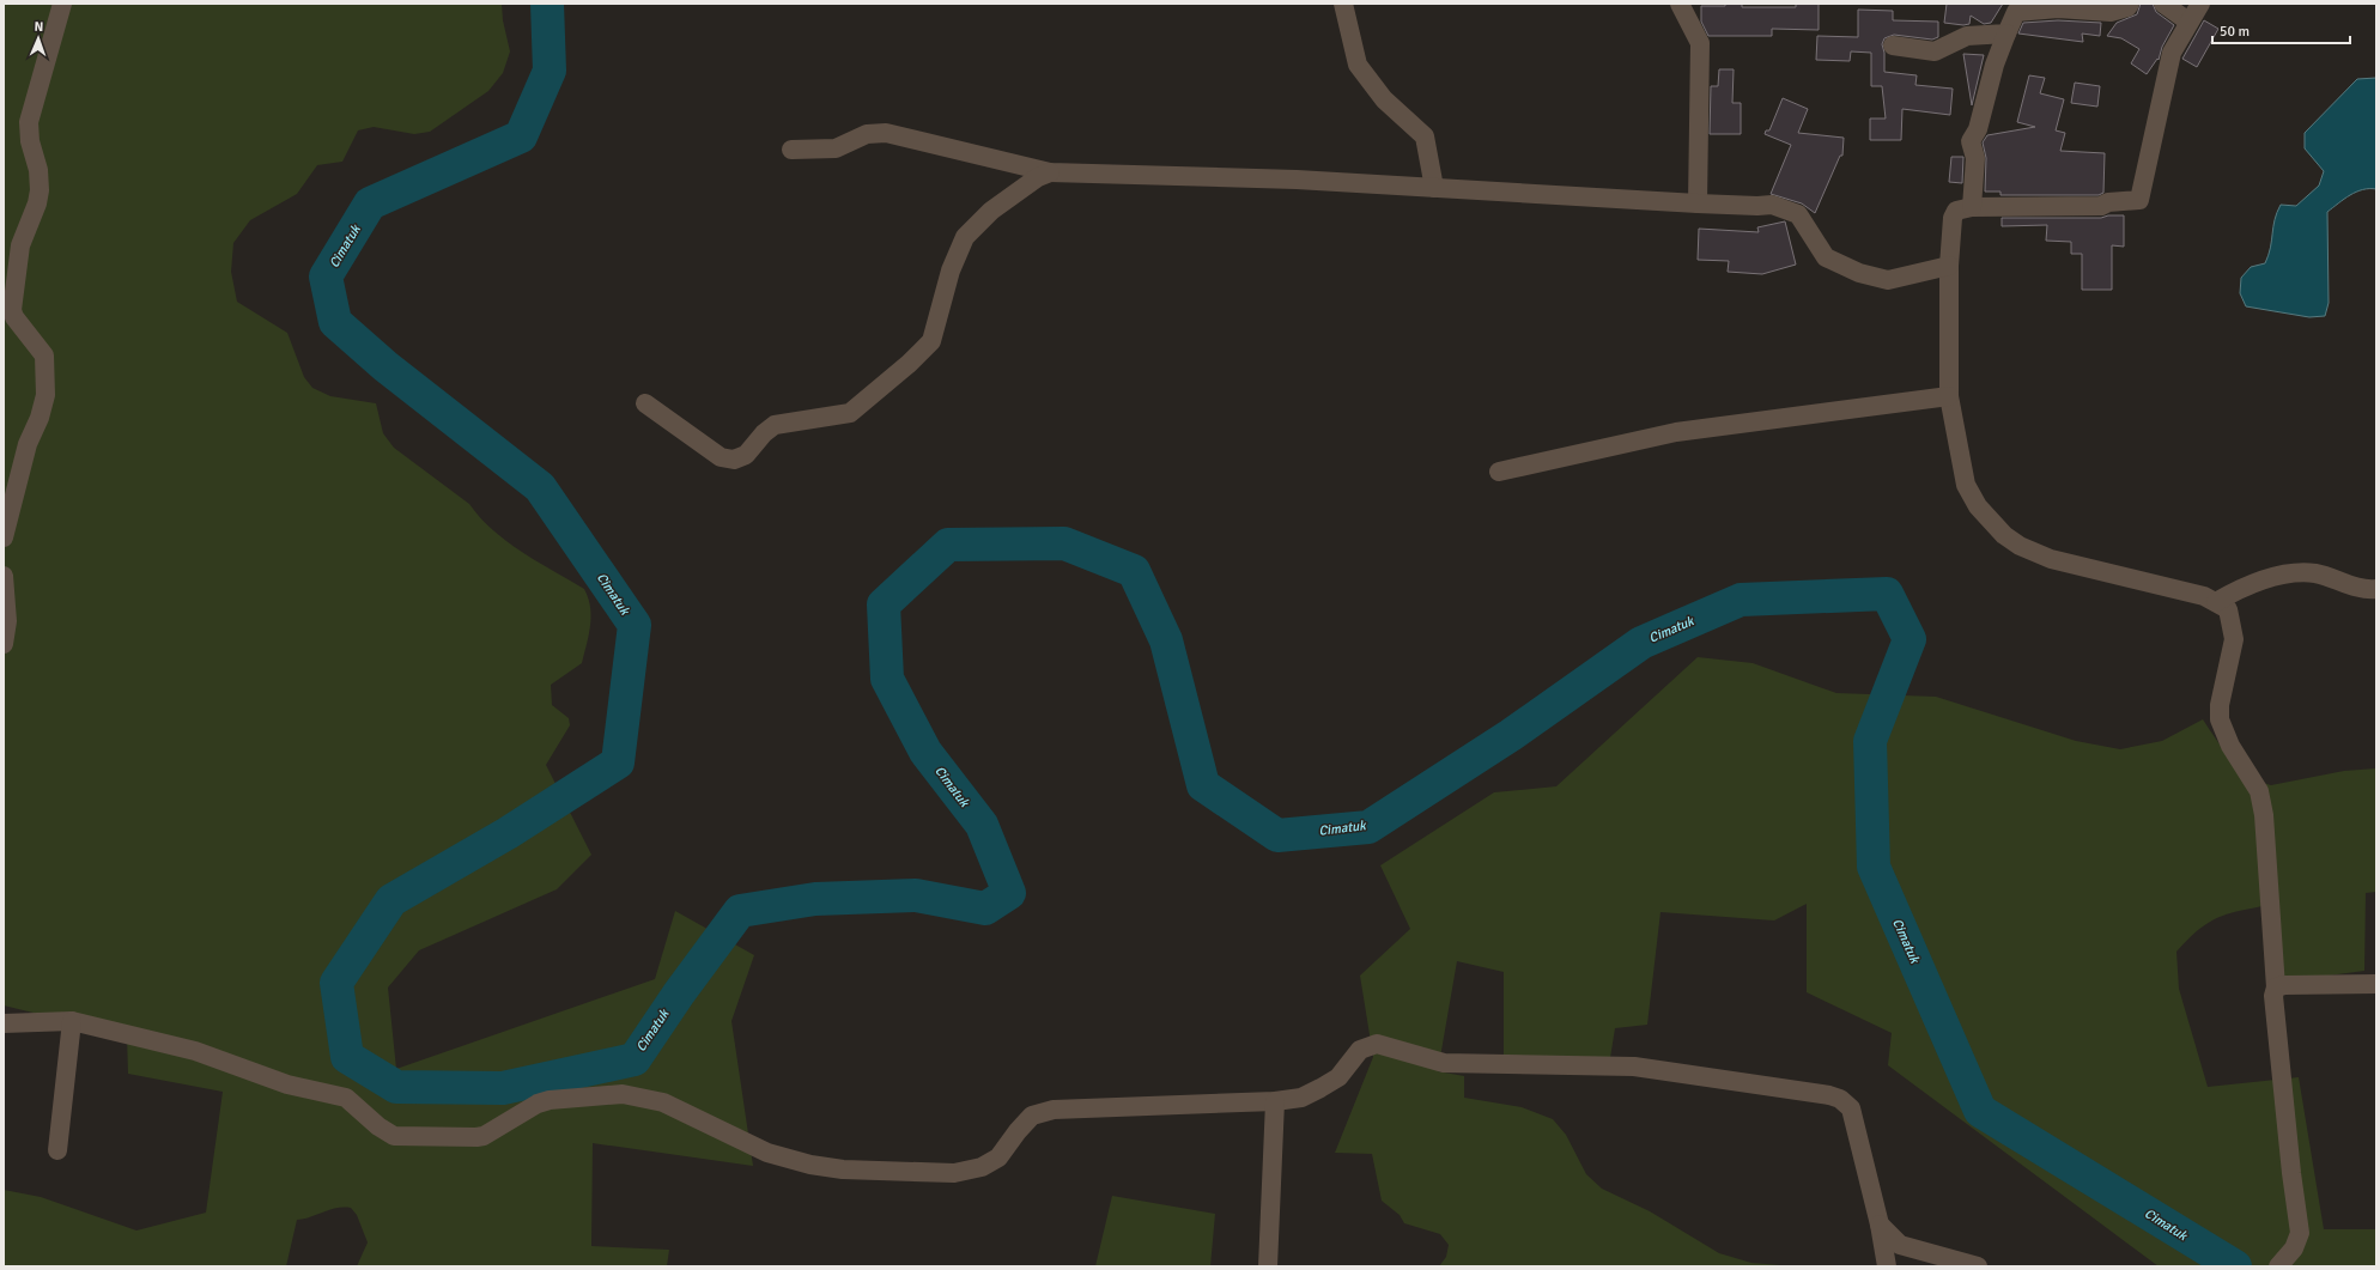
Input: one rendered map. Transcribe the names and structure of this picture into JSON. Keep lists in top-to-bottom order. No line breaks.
{"water":["Cimatuk"],"scale_bar":"50 m","north":"top"}
